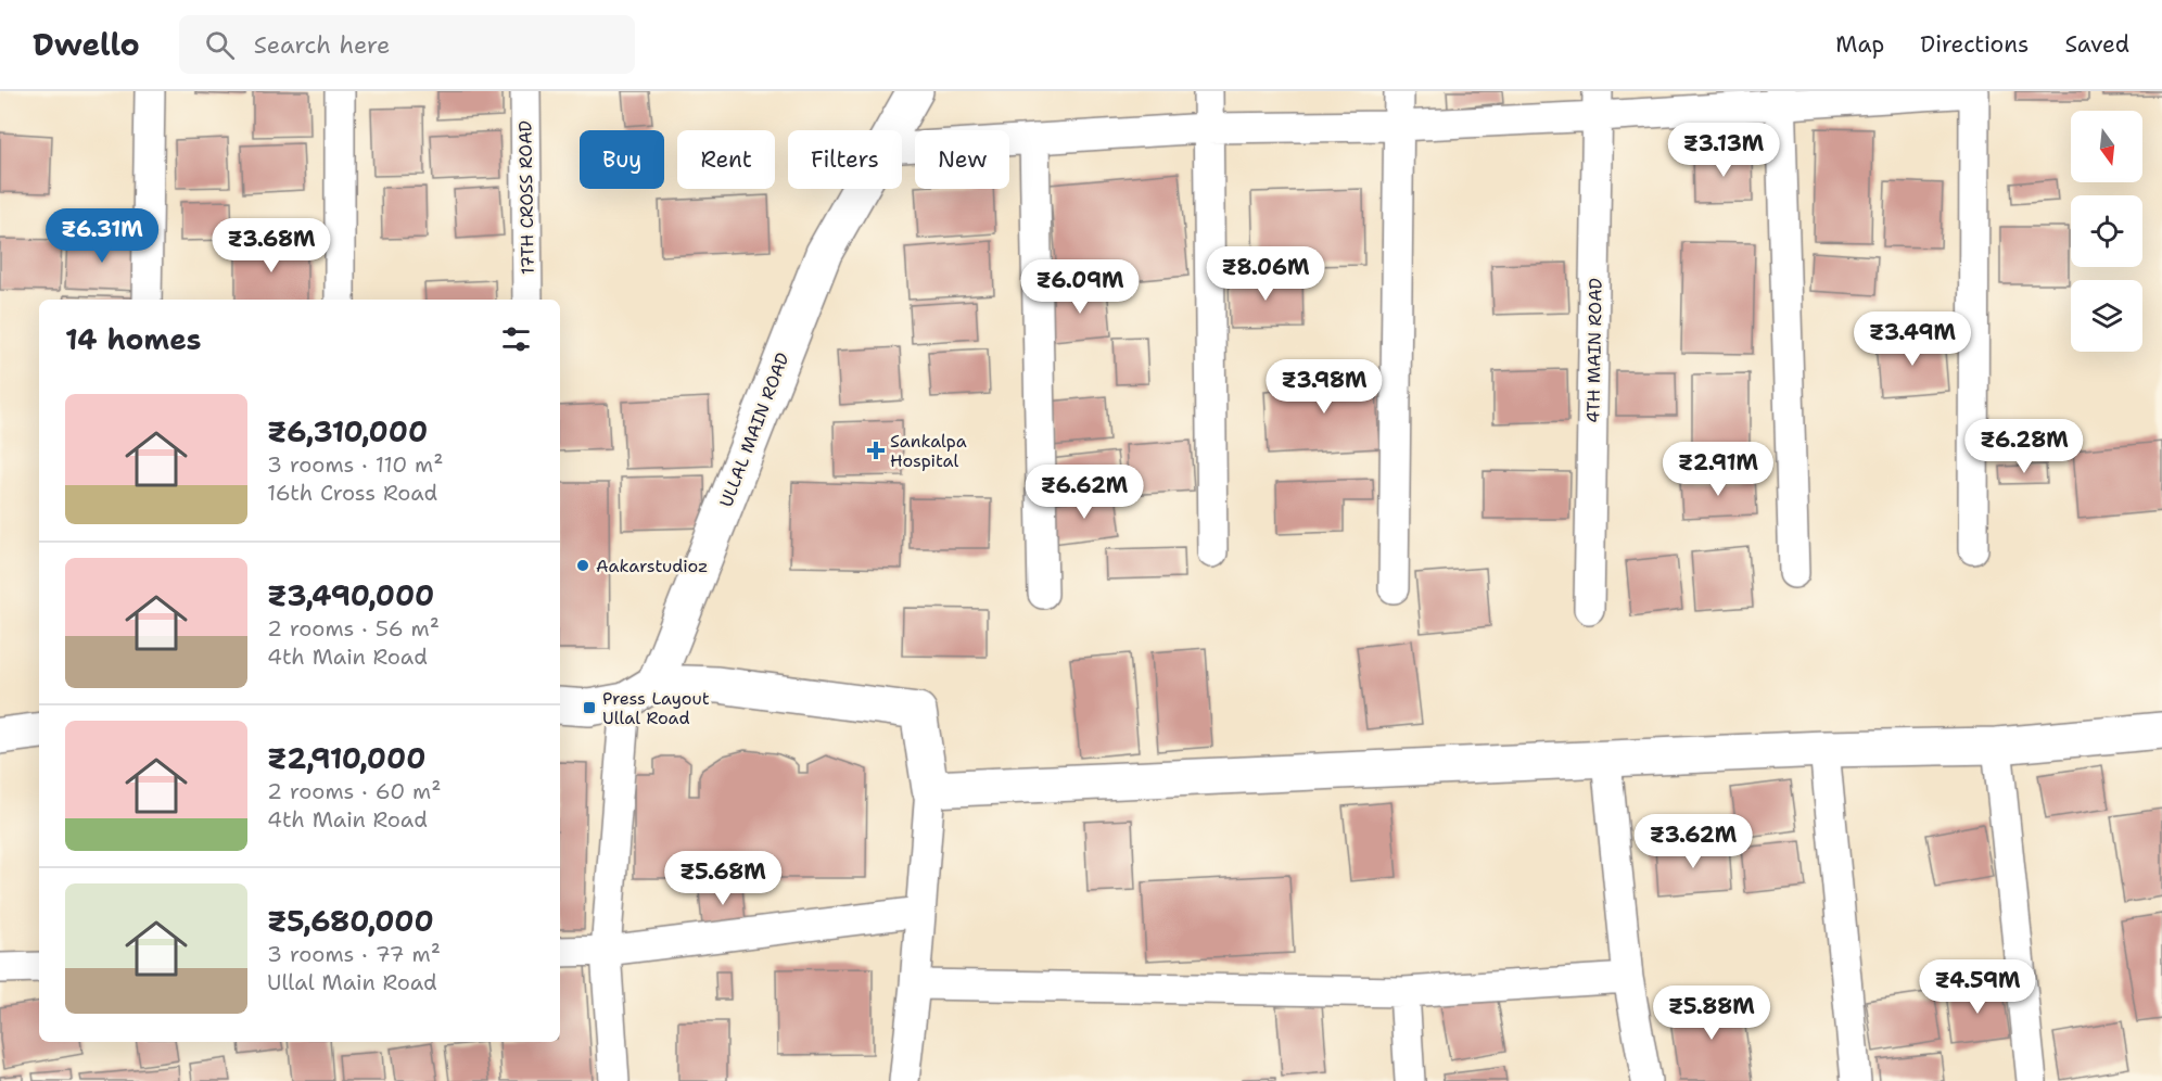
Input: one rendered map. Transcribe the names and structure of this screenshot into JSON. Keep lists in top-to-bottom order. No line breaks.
{"streets":{"street":["17TH CROSS ROAD","4TH MAIN ROAD","ULLAL MAIN ROAD"]},"places":{"health":["Sankalpa Hospital"],"other":["Aakarstudioz"],"transit":["Press Layout Ullal Road"]},"north":"bottom","page":{"header":"Dwello","search":"Search here","nav":["Map","Directions","Saved"],"price":["₹3.13M","₹6.31M","₹3.68M","₹8.06M","₹6.09M","₹3.49M","₹3.98M","₹6.28M","₹2.91M","₹6.62M","₹3.62M","₹5.68M","₹4.59M","₹5.88M"],"chip":["Buy","Rent","Filters","New"],"heading":"14 homes","list":[{"name":"₹6,310,000","note":"3 rooms · 110 m² · 16th Cross Road"},{"name":"₹3,490,000","note":"2 rooms · 56 m² · 4th Main Road"},{"name":"₹2,910,000","note":"2 rooms · 60 m² · 4th Main Road"},{"name":"₹5,680,000","note":"3 rooms · 77 m² · Ullal Main Road"}]}}
